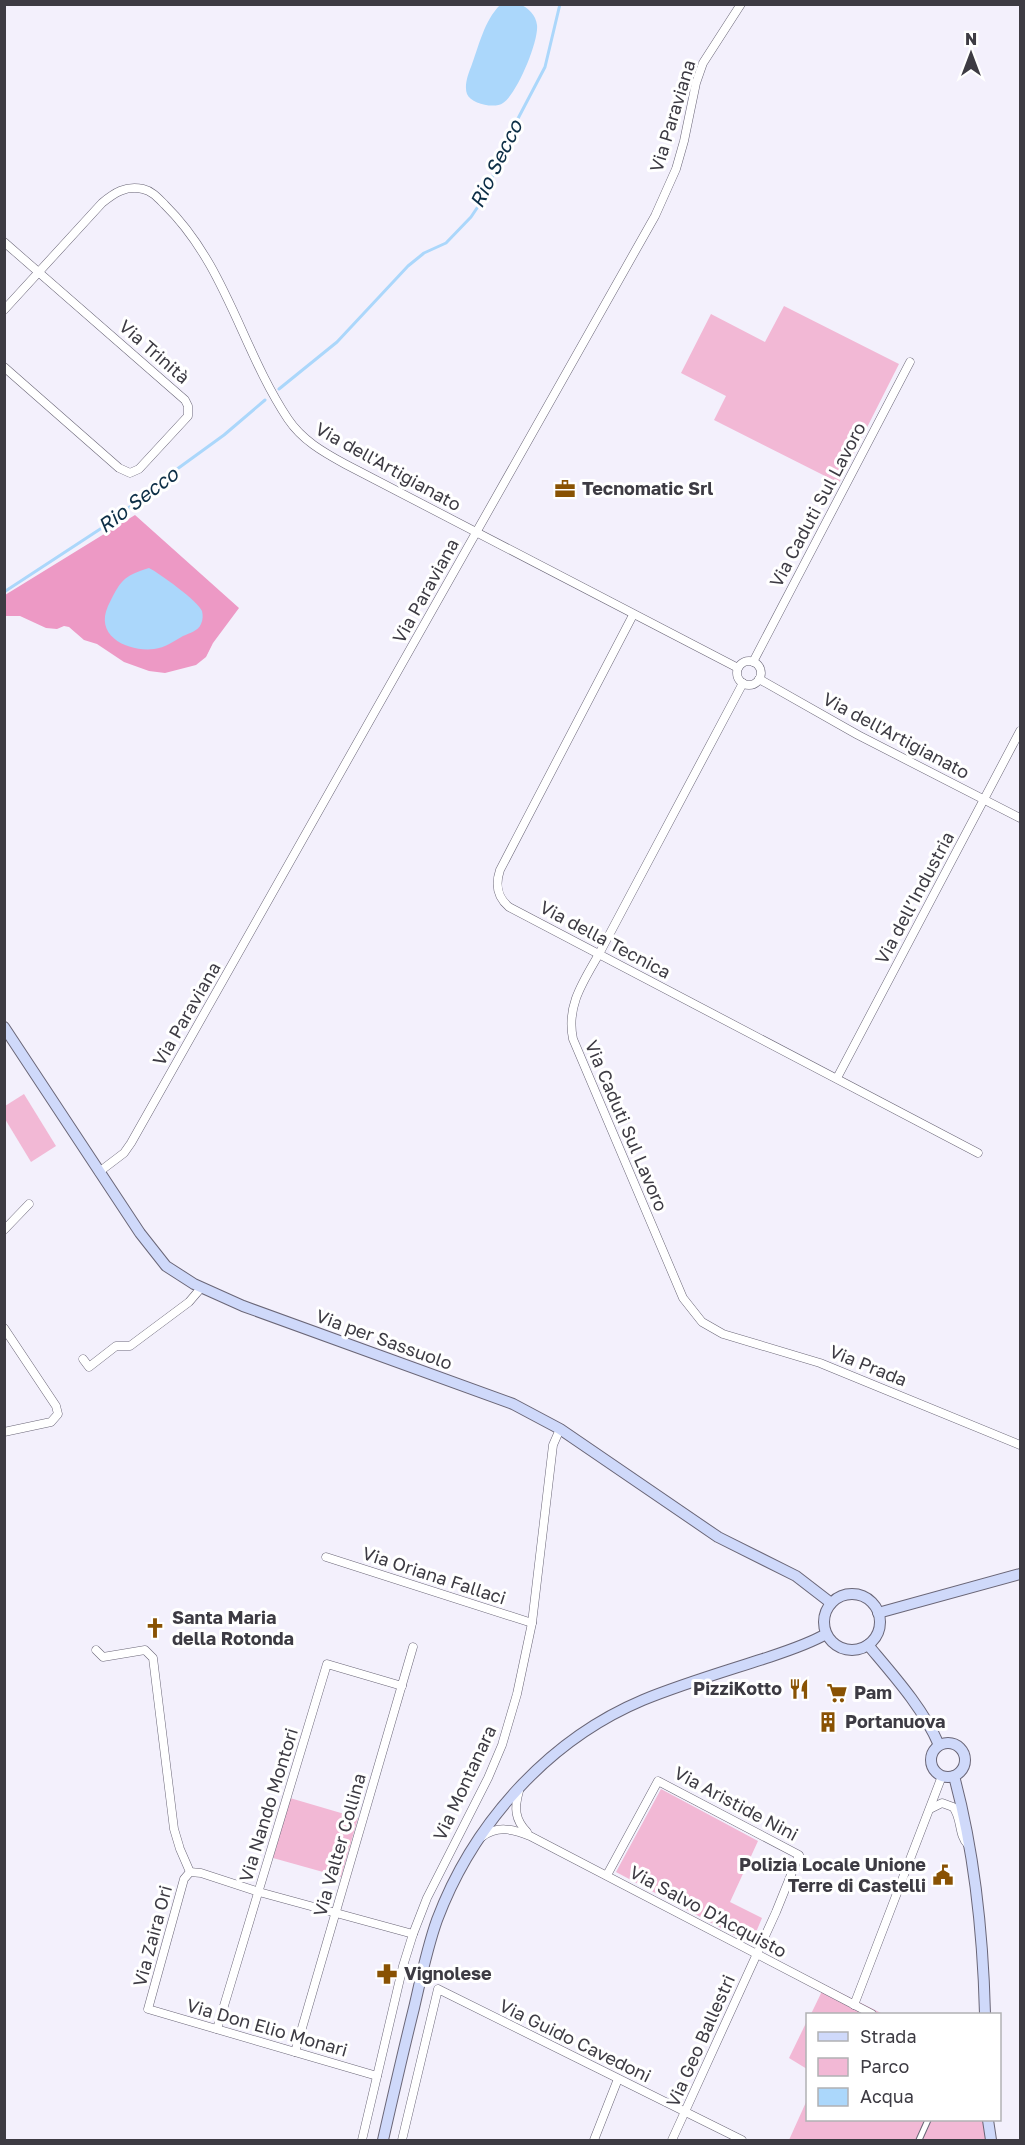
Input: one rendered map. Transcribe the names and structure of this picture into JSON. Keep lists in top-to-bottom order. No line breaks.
{"streets":{"main road":["Via per Sassuolo"],"street":["Via Paraviana","Via Trinità","Via dell'Artigianato","Via Caduti Sul Lavoro","Via dell’Industria","Via della Tecnica","Via Prada","Via Oriana Fallaci","Via Montanara","Via Aristide Nini","Via Nando Montori","Via Valter Collina","Via Salvo D'Acquisto","Via Zaira Ori","Via Don Elio Monari","Via Guido Cavedoni","Via Geo Ballestri"]},"crossings":[["Via Paraviana","Via dell'Artigianato"],["Via Paraviana","Via per Sassuolo"],["Via Trinità","Via dell'Artigianato"],["Via dell'Artigianato","Via Caduti Sul Lavoro"],["Via dell'Artigianato","Via dell’Industria"],["Via dell'Artigianato","Via della Tecnica"],["Via Caduti Sul Lavoro","Via della Tecnica"],["Via Caduti Sul Lavoro","Via Prada"],["Via dell’Industria","Via della Tecnica"],["Via per Sassuolo","Via Montanara"],["Via Oriana Fallaci","Via Montanara"],["Via Montanara","Via Zaira Ori"],["Via Montanara","Via Don Elio Monari"],["Via Aristide Nini","Via Salvo D'Acquisto"],["Via Aristide Nini","Via Geo Ballestri"],["Via Nando Montori","Via Valter Collina"],["Via Nando Montori","Via Zaira Ori"],["Via Nando Montori","Via Don Elio Monari"],["Via Valter Collina","Via Zaira Ori"],["Via Valter Collina","Via Don Elio Monari"],["Via Salvo D'Acquisto","Via Geo Ballestri"],["Via Zaira Ori","Via Don Elio Monari"],["Via Guido Cavedoni","Via Geo Ballestri"]],"water":["Rio Secco"],"places":{"office":["Tecnomatic Srl"],"church":["Santa Maria della Rotonda"],"restaurant":["PizziKotto"],"supermarket":["Pam"],"building":["Portanuova"],"public building":["Polizia Locale Unione Terre di Castelli"],"pharmacy":["Vignolese"]},"legend":["Strada","Parco","Acqua"],"north":"top"}
